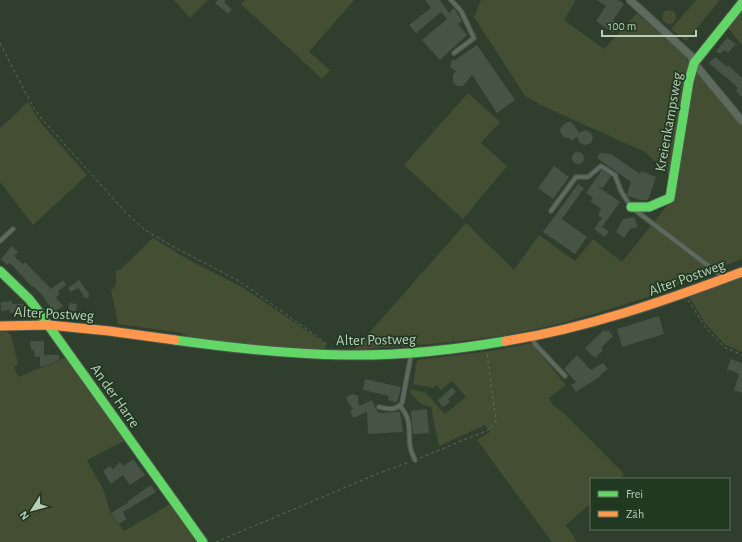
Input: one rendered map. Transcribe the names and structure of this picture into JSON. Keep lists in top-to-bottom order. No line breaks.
{"streets":{"main road":["Kreienkampsweg","Alter Postweg","An der Harre"]},"crossings":[["Alter Postweg","An der Harre"]],"legend":["Frei","Zäh"],"scale_bar":"100 m","north":"bottom left"}
